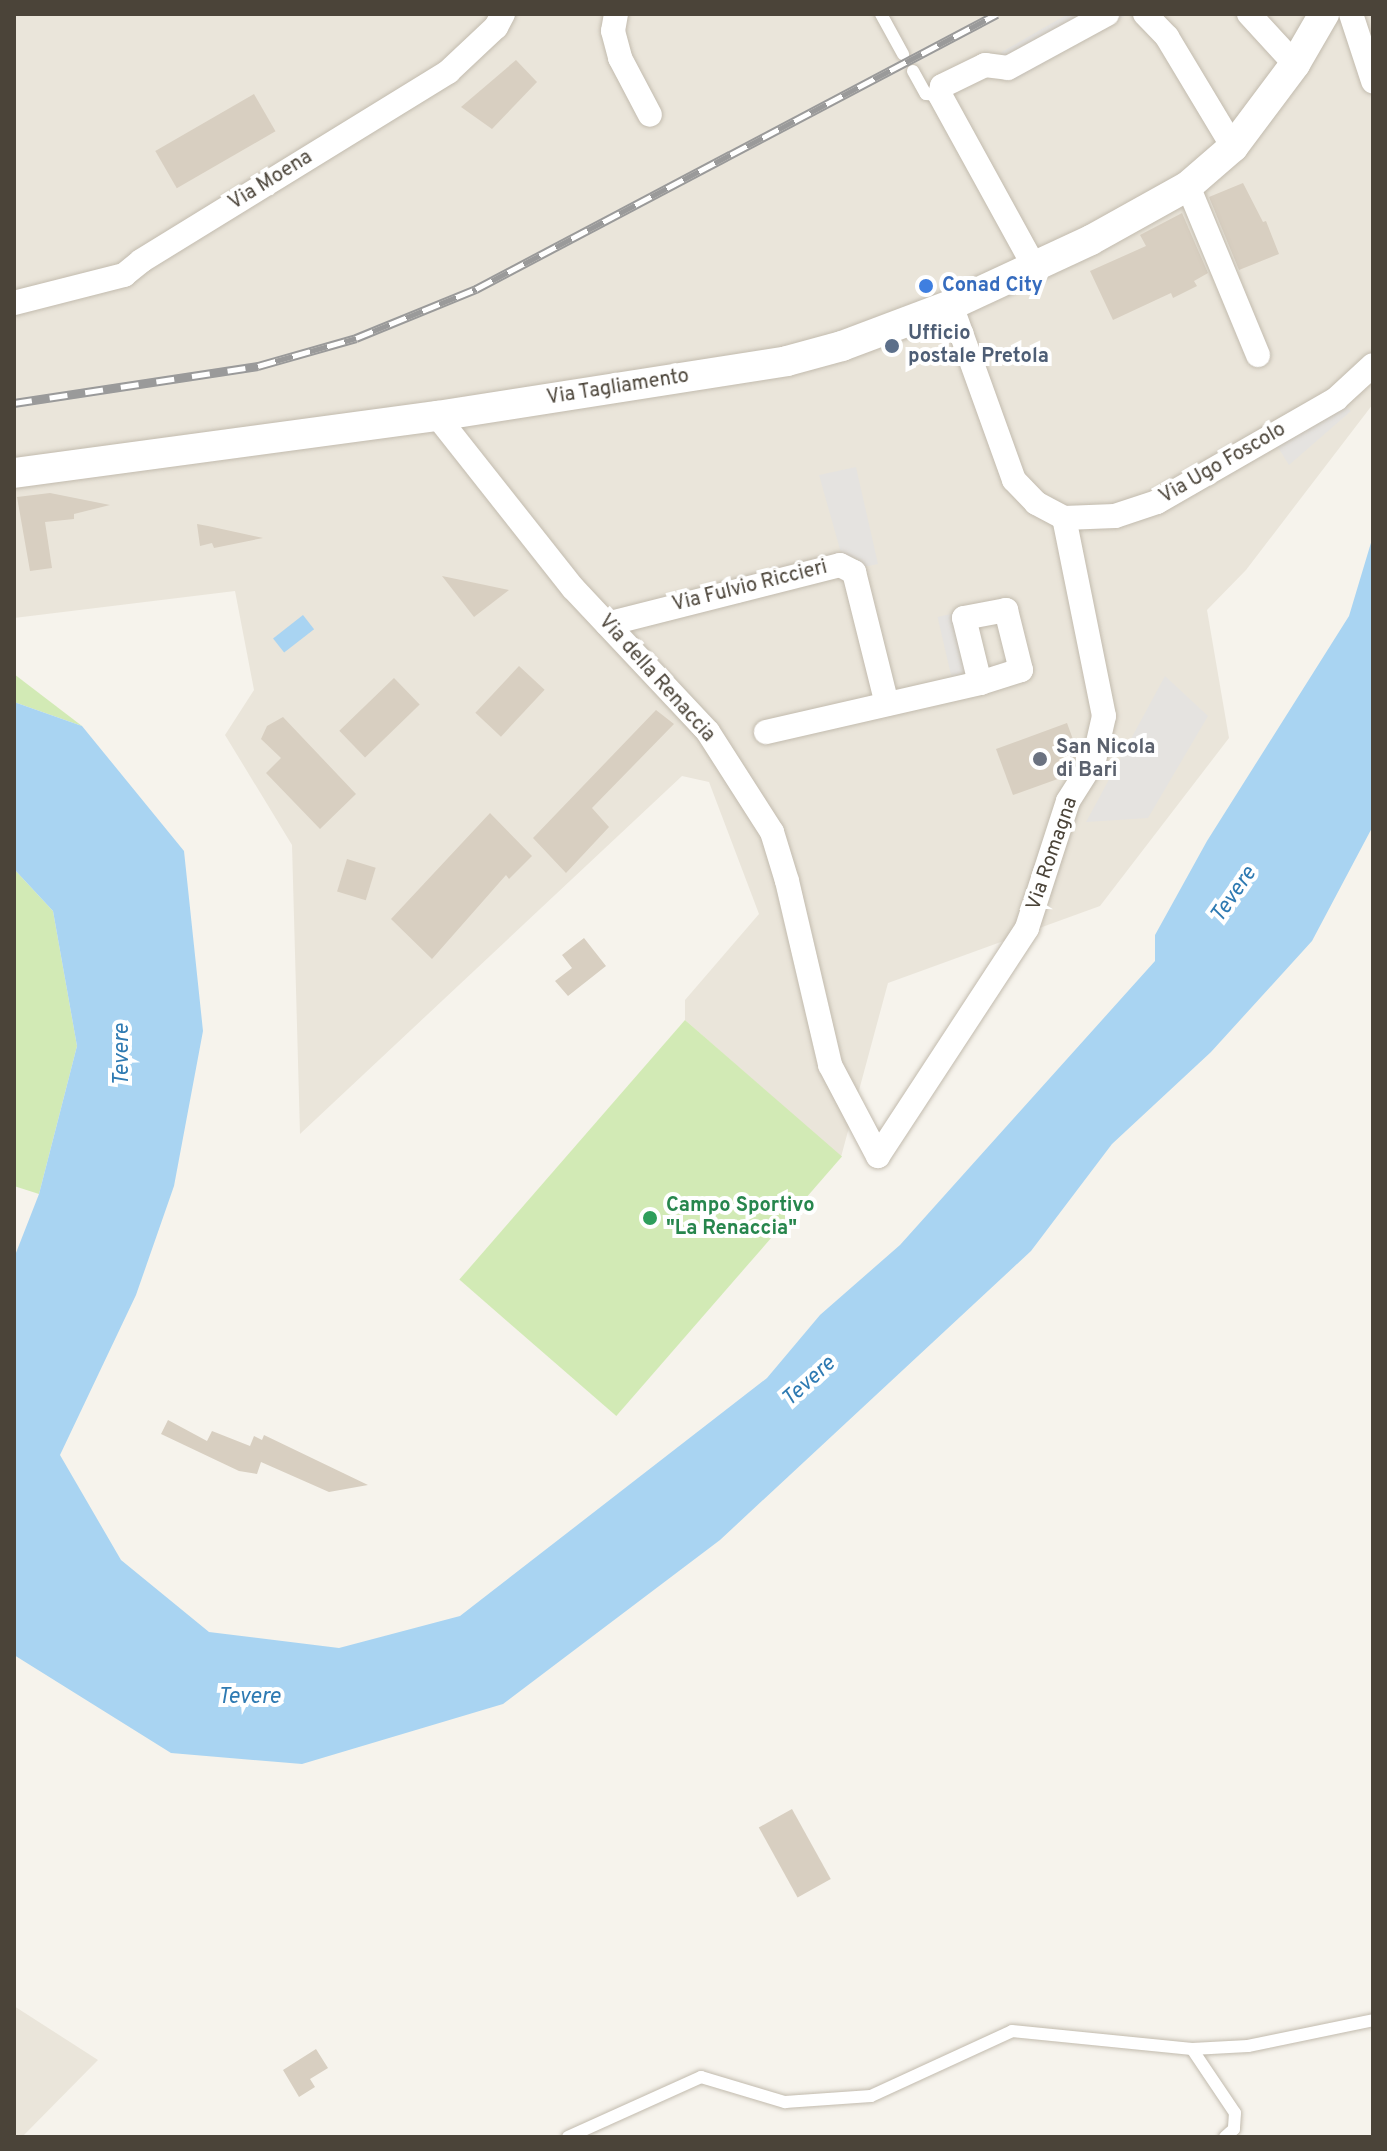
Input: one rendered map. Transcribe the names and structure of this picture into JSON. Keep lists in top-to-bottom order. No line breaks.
{"streets":{"street":["Via Moena","Via Tagliamento","Via Ugo Foscolo","Via Fulvio Riccieri","Via della Renaccia","Via Romagna"]},"crossings":[["Via Tagliamento","Via della Renaccia"],["Via Ugo Foscolo","Via Romagna"],["Via Fulvio Riccieri","Via della Renaccia"],["Via della Renaccia","Via Romagna"]],"water":["Tevere"],"places":["Conad City","Ufficio postale Pretola","San Nicola di Bari","Campo Sportivo \"La Renaccia\""]}
